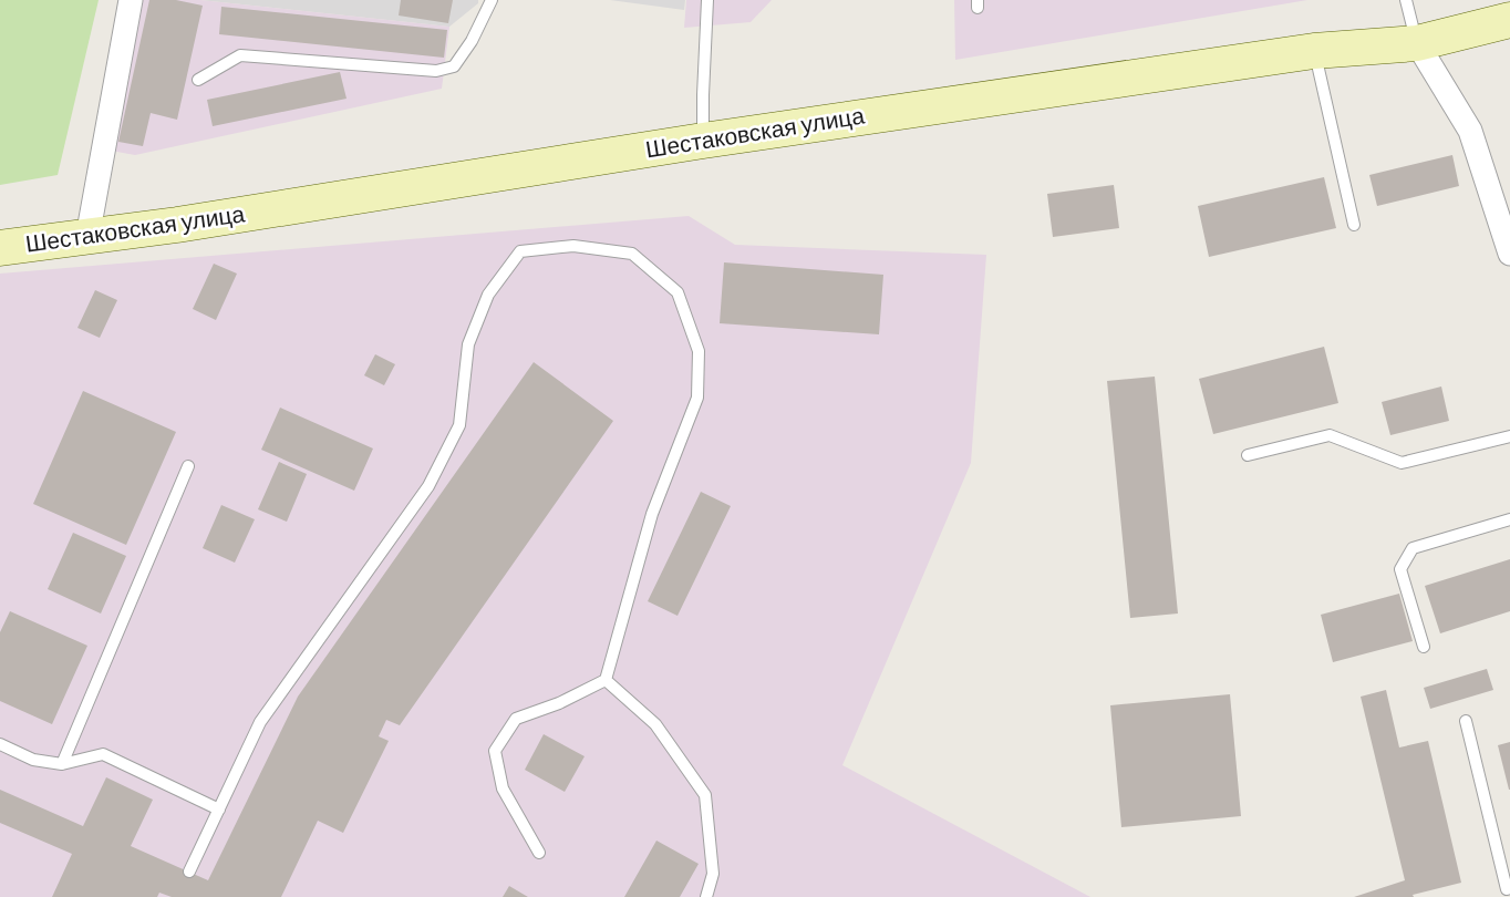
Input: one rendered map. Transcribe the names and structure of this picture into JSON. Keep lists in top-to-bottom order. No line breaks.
{"streets":{"main road":["Шестаковская улица"]}}
